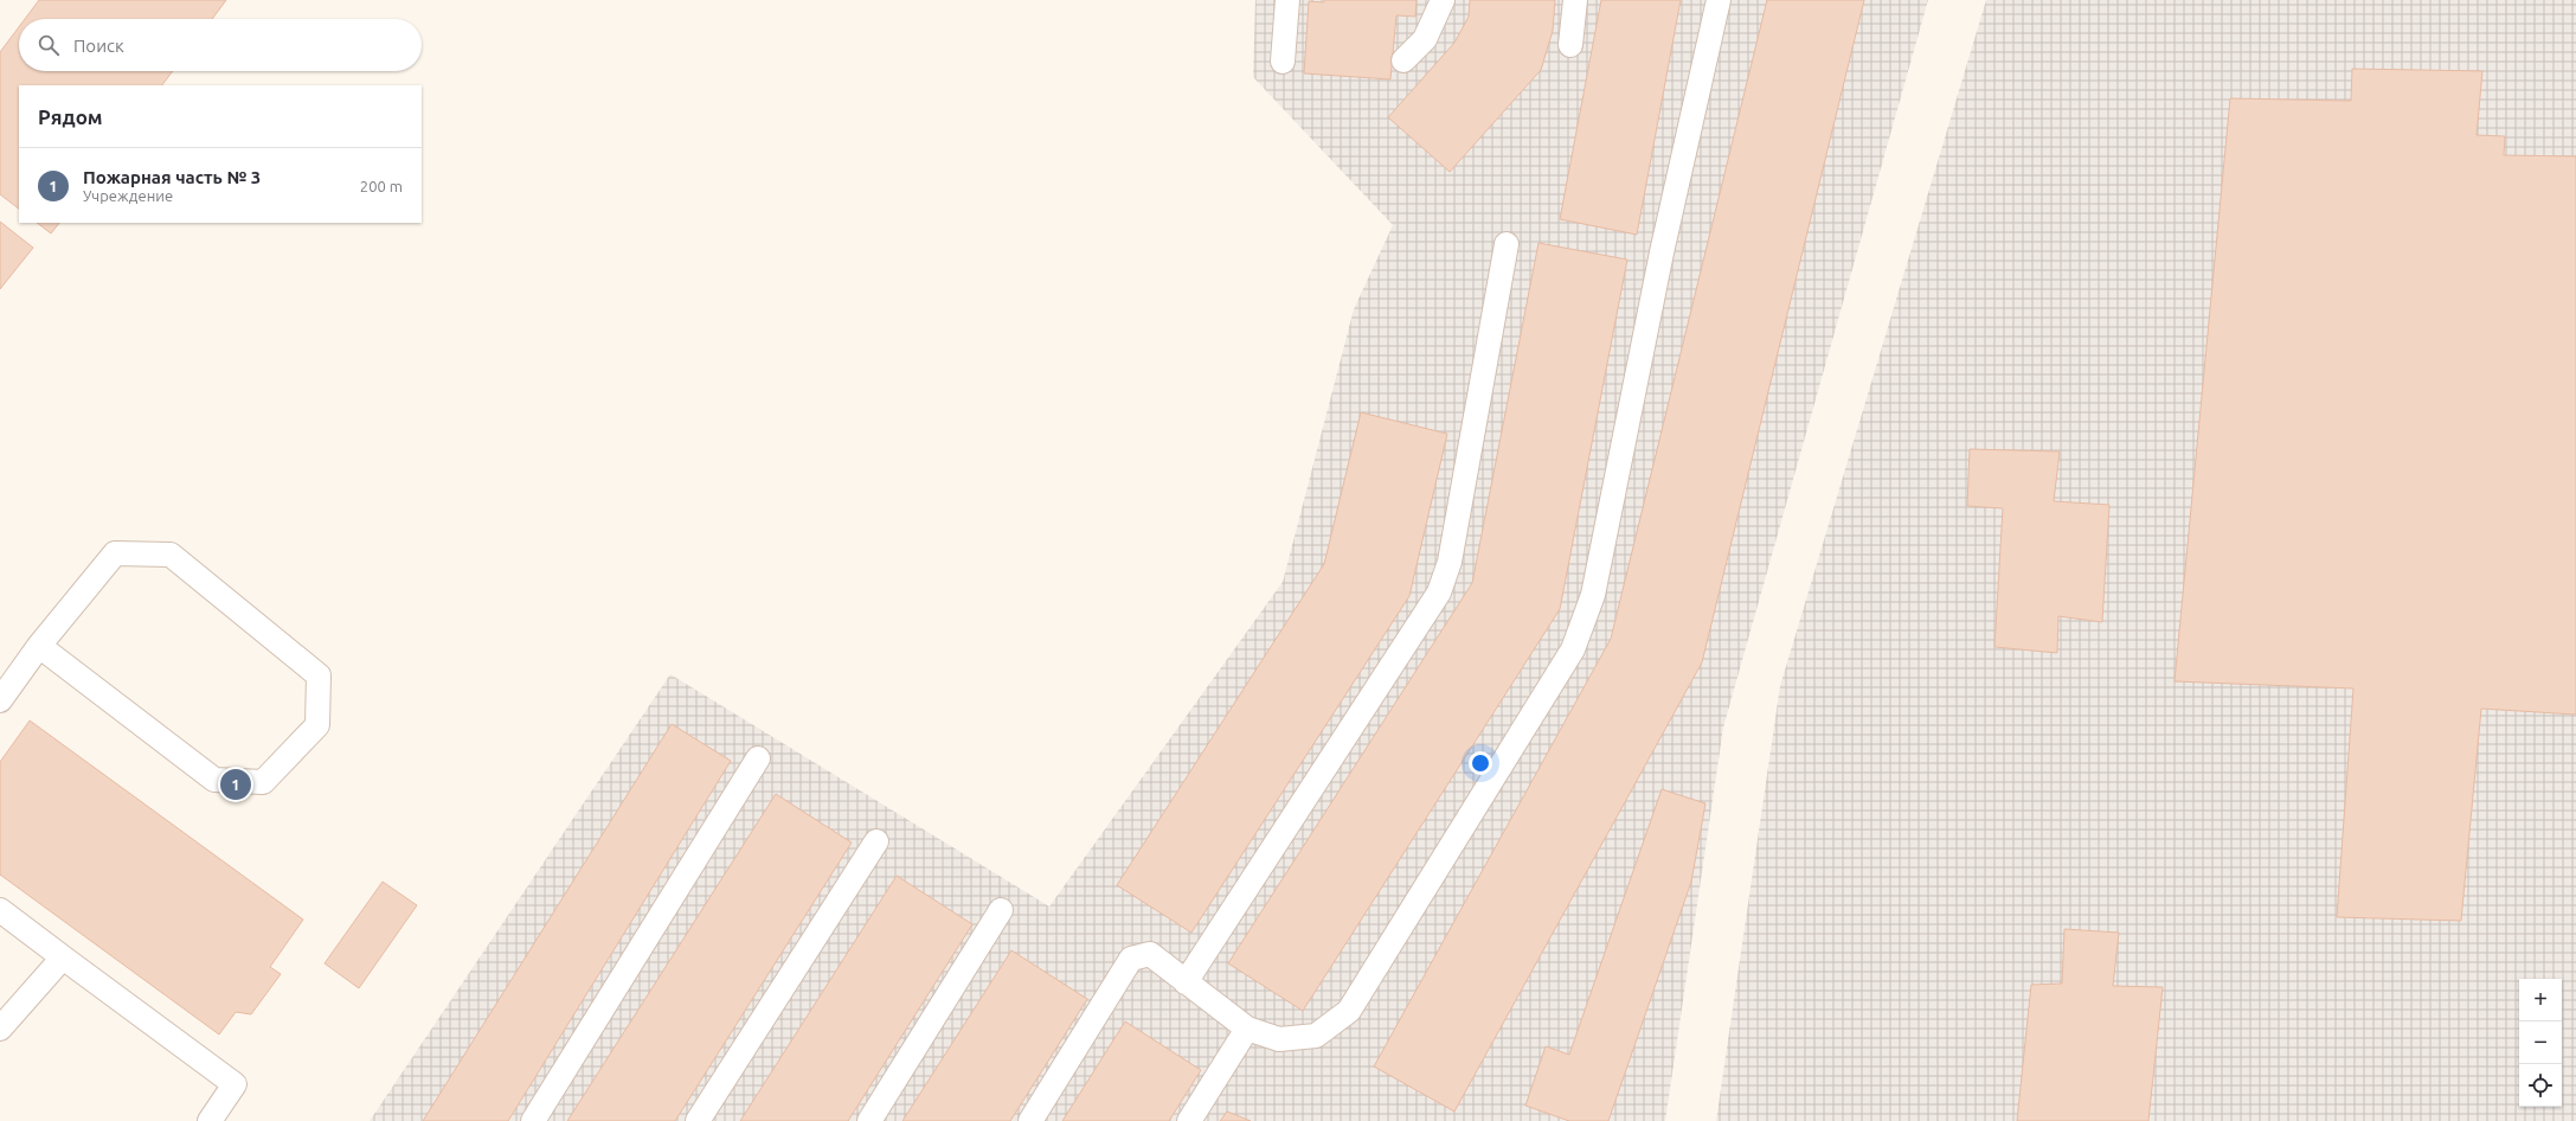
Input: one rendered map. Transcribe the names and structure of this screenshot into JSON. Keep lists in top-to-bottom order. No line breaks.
{"page":{"search":"Поиск","heading":"Рядом","list":[{"mark":"1","name":"Пожарная часть № 3","note":"Учреждение","value":"200 m"}],"pins":"1","map_buttons":["+","−"]}}
